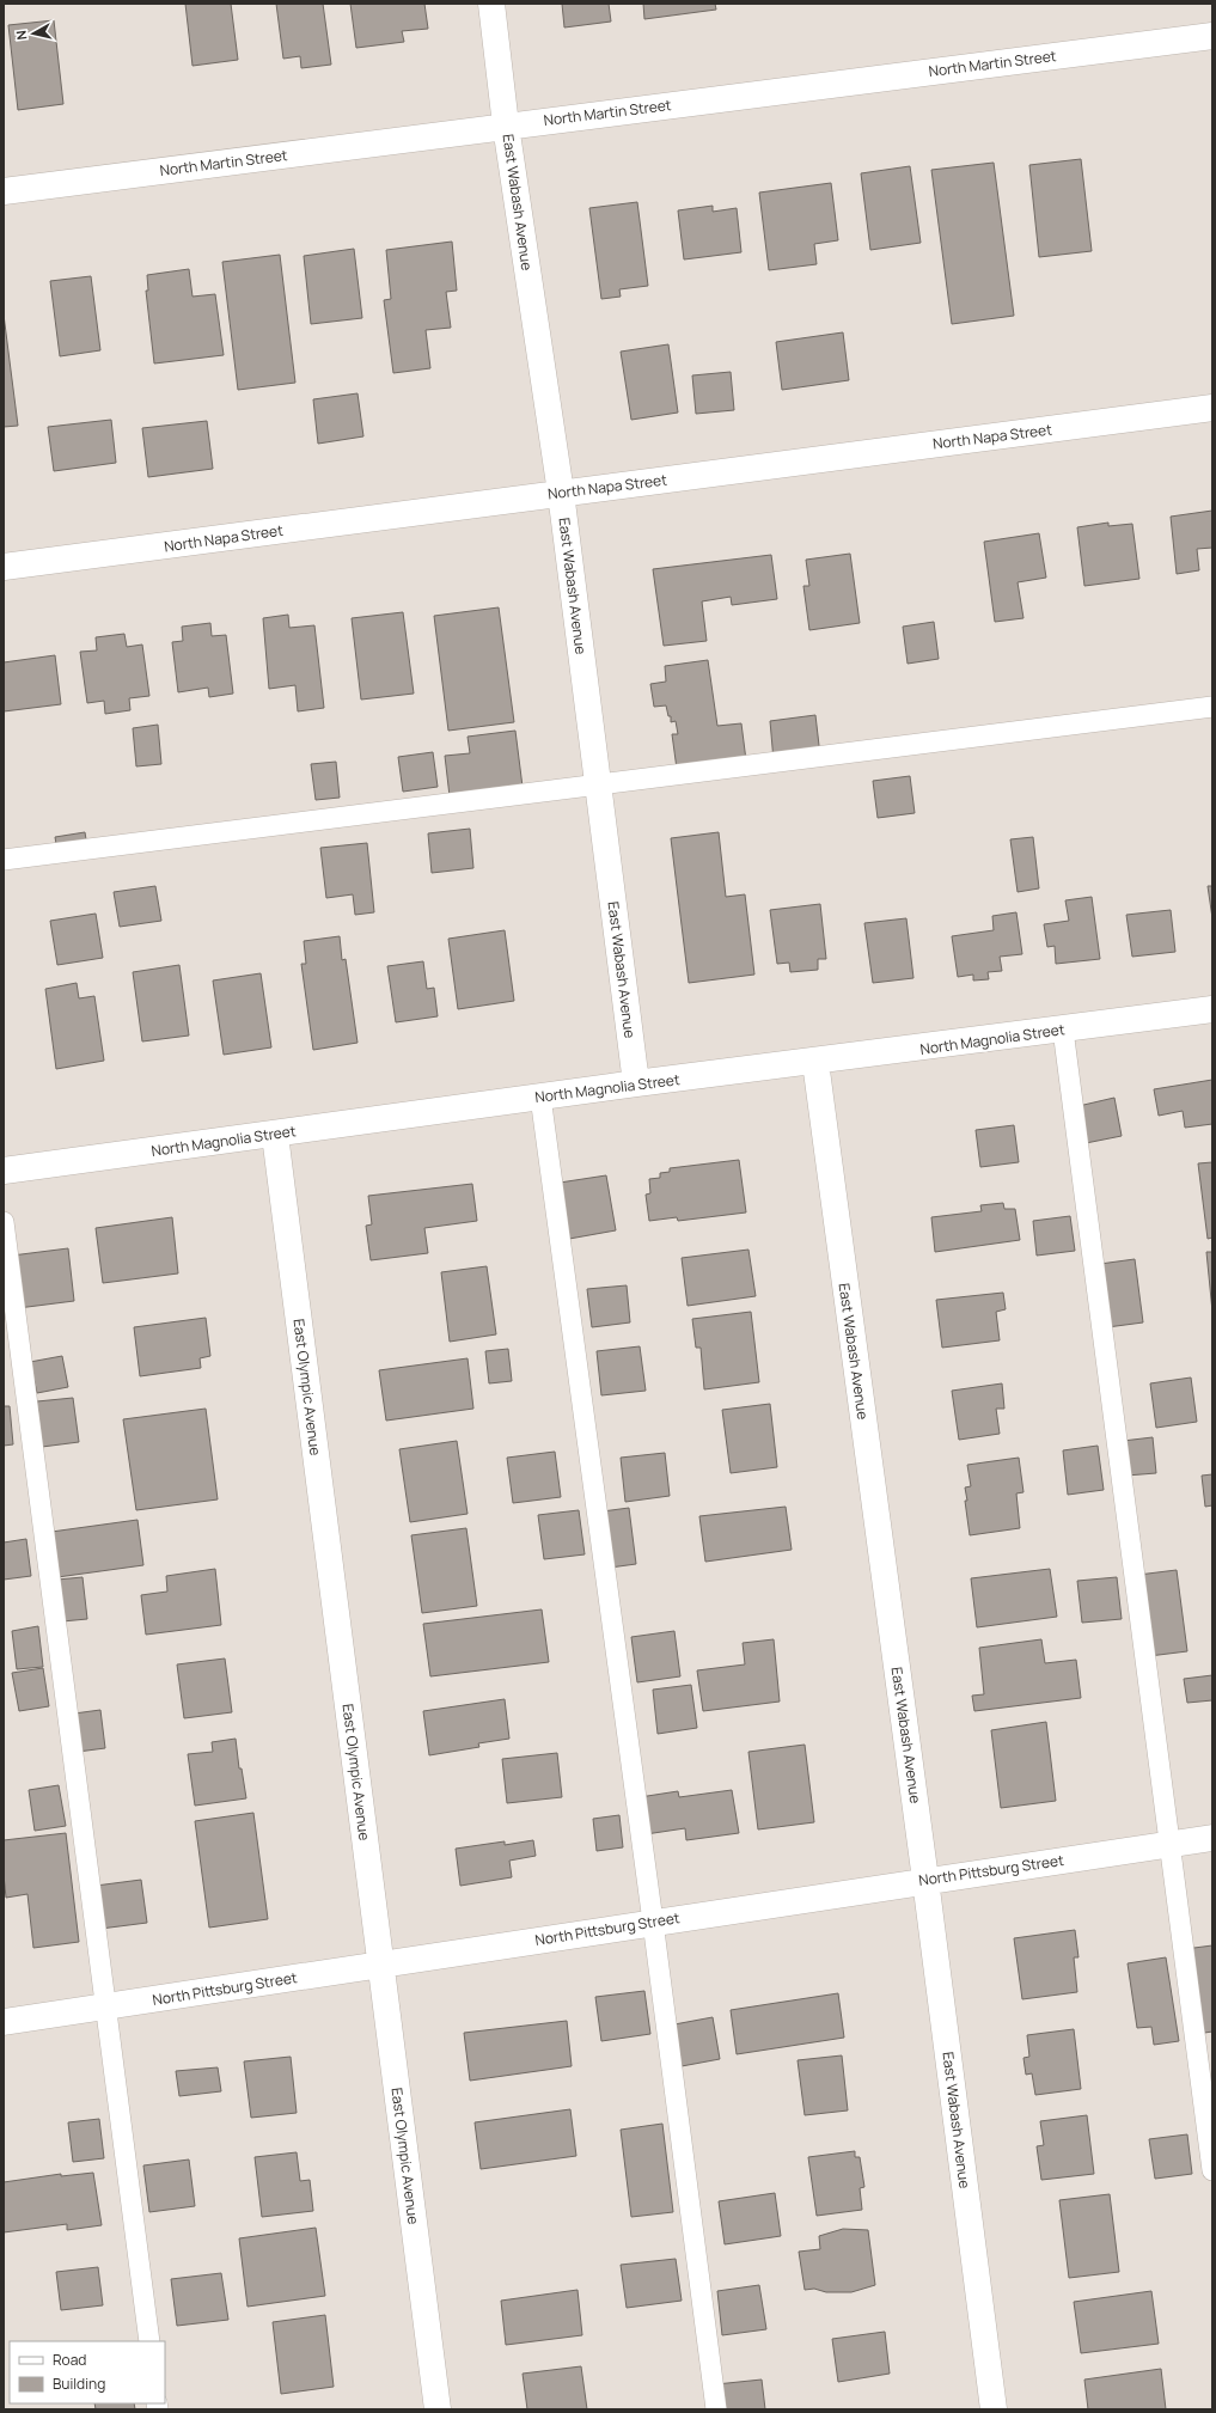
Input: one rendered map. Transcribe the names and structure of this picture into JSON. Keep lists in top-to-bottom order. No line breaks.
{"streets":{"street":["North Martin Street","East Wabash Avenue","North Napa Street","North Magnolia Street","East Olympic Avenue","North Pittsburg Street"]},"crossings":[["North Martin Street","East Wabash Avenue"],["East Wabash Avenue","North Napa Street"],["East Wabash Avenue","North Magnolia Street"],["East Wabash Avenue","North Pittsburg Street"],["North Magnolia Street","East Olympic Avenue"],["East Olympic Avenue","North Pittsburg Street"]],"legend":["Road","Building"],"north":"left"}
